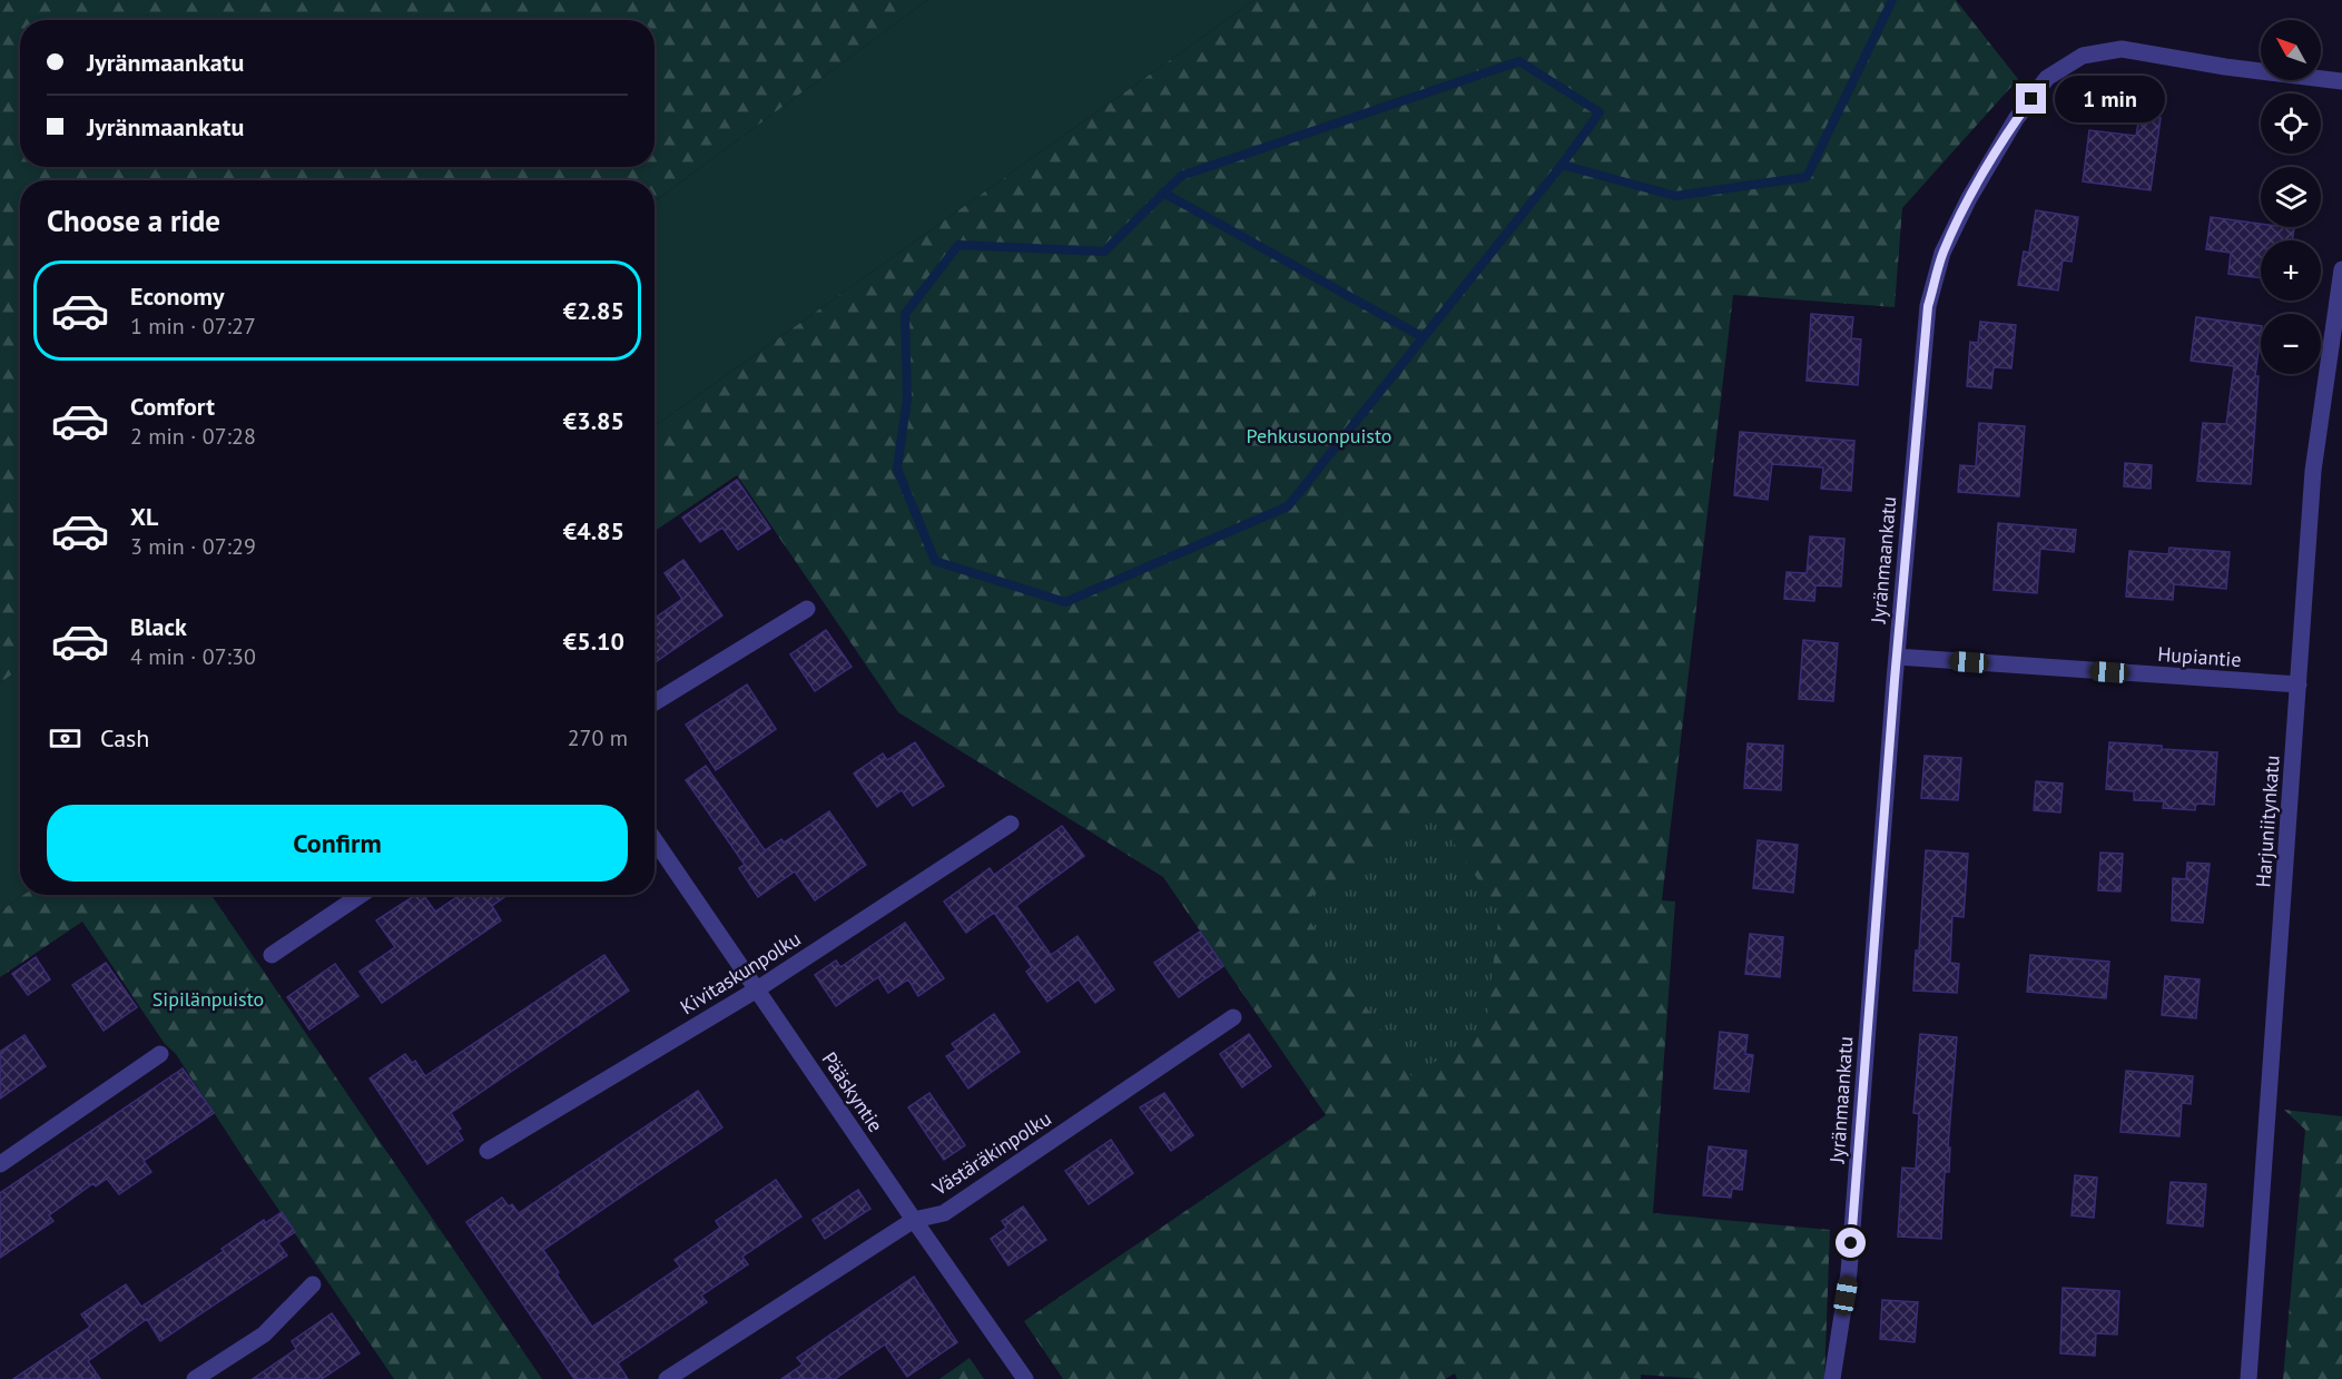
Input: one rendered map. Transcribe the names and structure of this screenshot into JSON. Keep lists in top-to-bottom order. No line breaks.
{"streets":{"street":["Jyränmaankatu","Hupiantie","Harjuniitynkatu","Kivitaskunpolku","Pääskyntie","Västäräkinpolku"]},"crossings":[["Jyränmaankatu","Hupiantie"],["Hupiantie","Harjuniitynkatu"],["Kivitaskunpolku","Pääskyntie"],["Pääskyntie","Västäräkinpolku"]],"parks":["Pehkusuonpuisto","Sipilänpuisto"],"north":"top left","page":{"map_buttons":["+","−"],"banner":["Jyränmaankatu","Jyränmaankatu"],"bubble":"1 min","heading":"Choose a ride","list":[{"name":"Economy","note":"1 min · 07:27","value":"€2.85"},{"name":"Comfort","note":"2 min · 07:28","value":"€3.85"},{"name":"XL","note":"3 min · 07:29","value":"€4.85"},{"name":"Black","note":"4 min · 07:30","value":"€5.10"}],"pay":["Cash","270 m"],"buttons":"Confirm"}}
